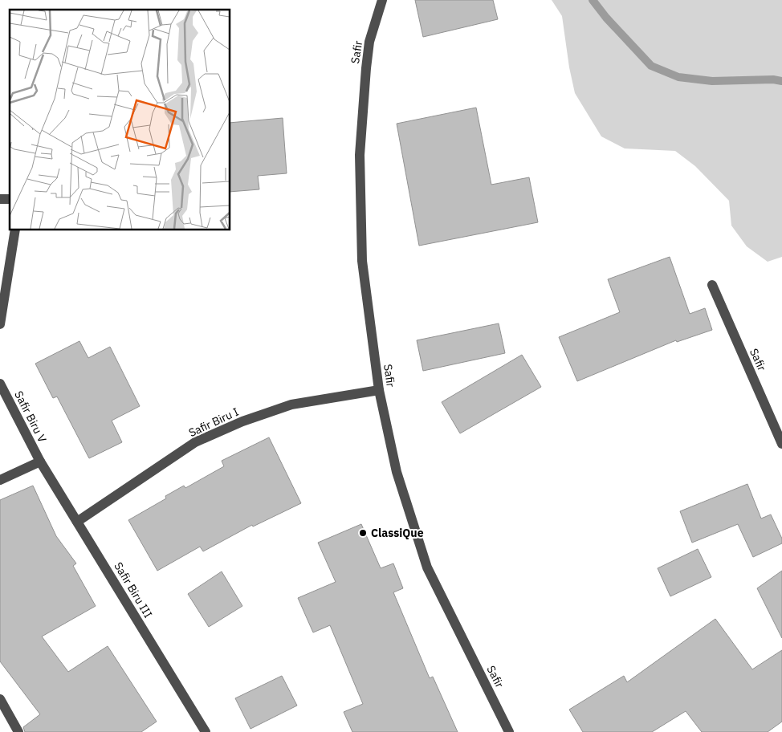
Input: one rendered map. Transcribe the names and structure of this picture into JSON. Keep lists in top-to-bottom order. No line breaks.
{"streets":{"street":["Safir","Safir Biru V","Safir Biru I","Safir Biru III"]},"crossings":[["Safir","Safir Biru I"],["Safir Biru V","Safir Biru III"],["Safir Biru I","Safir Biru III"]],"places":["ClassiQue"]}
